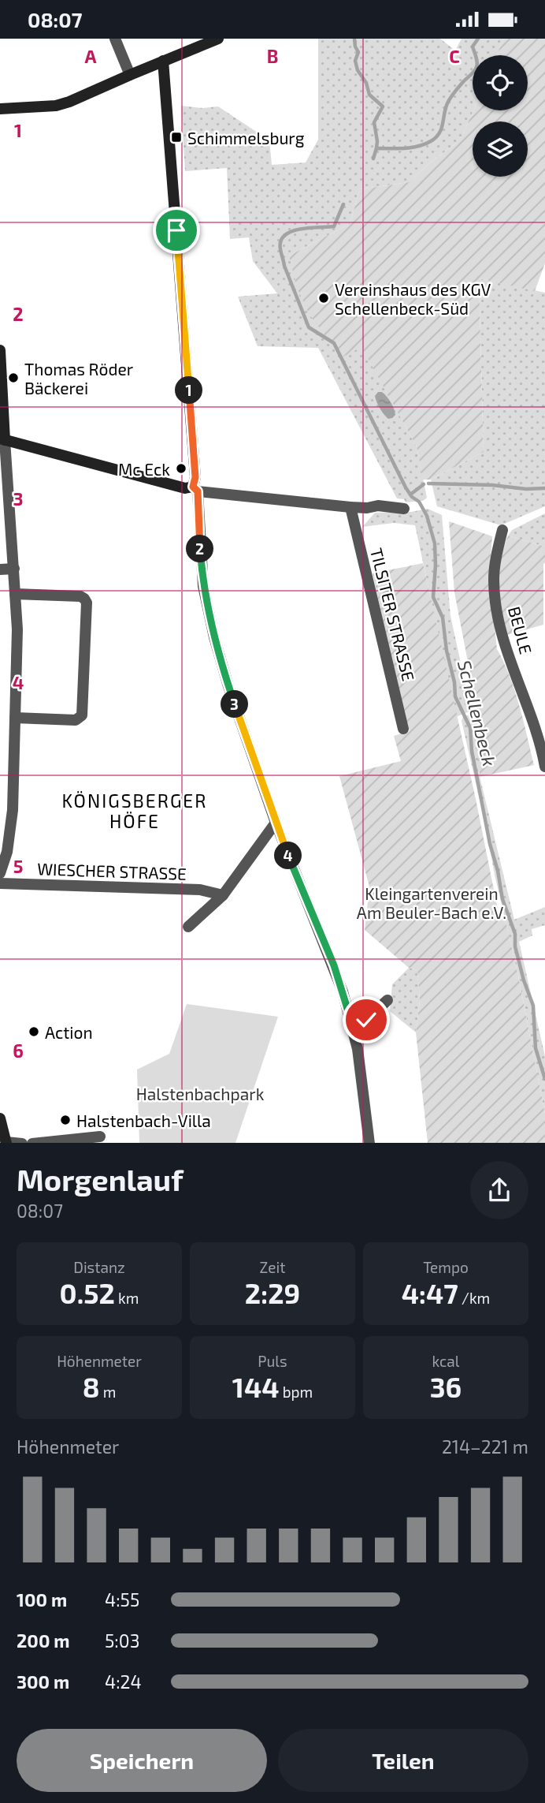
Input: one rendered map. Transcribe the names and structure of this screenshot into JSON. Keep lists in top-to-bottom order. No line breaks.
{"streets":{"street":["TILSITER STRASSE","BEULE","WIESCHER STRASSE"]},"districts":["KÖNIGSBERGER HÖFE"],"water":["Schellenbeck"],"parks":["Kleingartenverein Am Beuler-Bach e.V.","Halstenbachpark"],"places":{"transit":["Schimmelsburg"],"other":["Vereinshaus des KGV Schellenbeck-Süd","Thomas Röder Bäckerei","Mc Eck","Action","Halstenbach-Villa"]},"page":{"status":"08:07","pins":["1","2","3","4"],"heading":["Morgenlauf","08:07"],"stats":[["Distanz","0.52 km"],["Zeit","2:29"],["Tempo","4:47 /km"],["Höhenmeter","8 m"],["Puls","144 bpm"],["kcal","36"]],"chart":["Höhenmeter","214–221 m"],"list":[{"name":"100 m","note":"4:55"},{"name":"200 m","note":"5:03"},{"name":"300 m","note":"4:24"}],"buttons":["Speichern","Teilen"]},"grid":{"columns":["A","B","C"],"rows":["1","2","3","4","5","6"]}}
